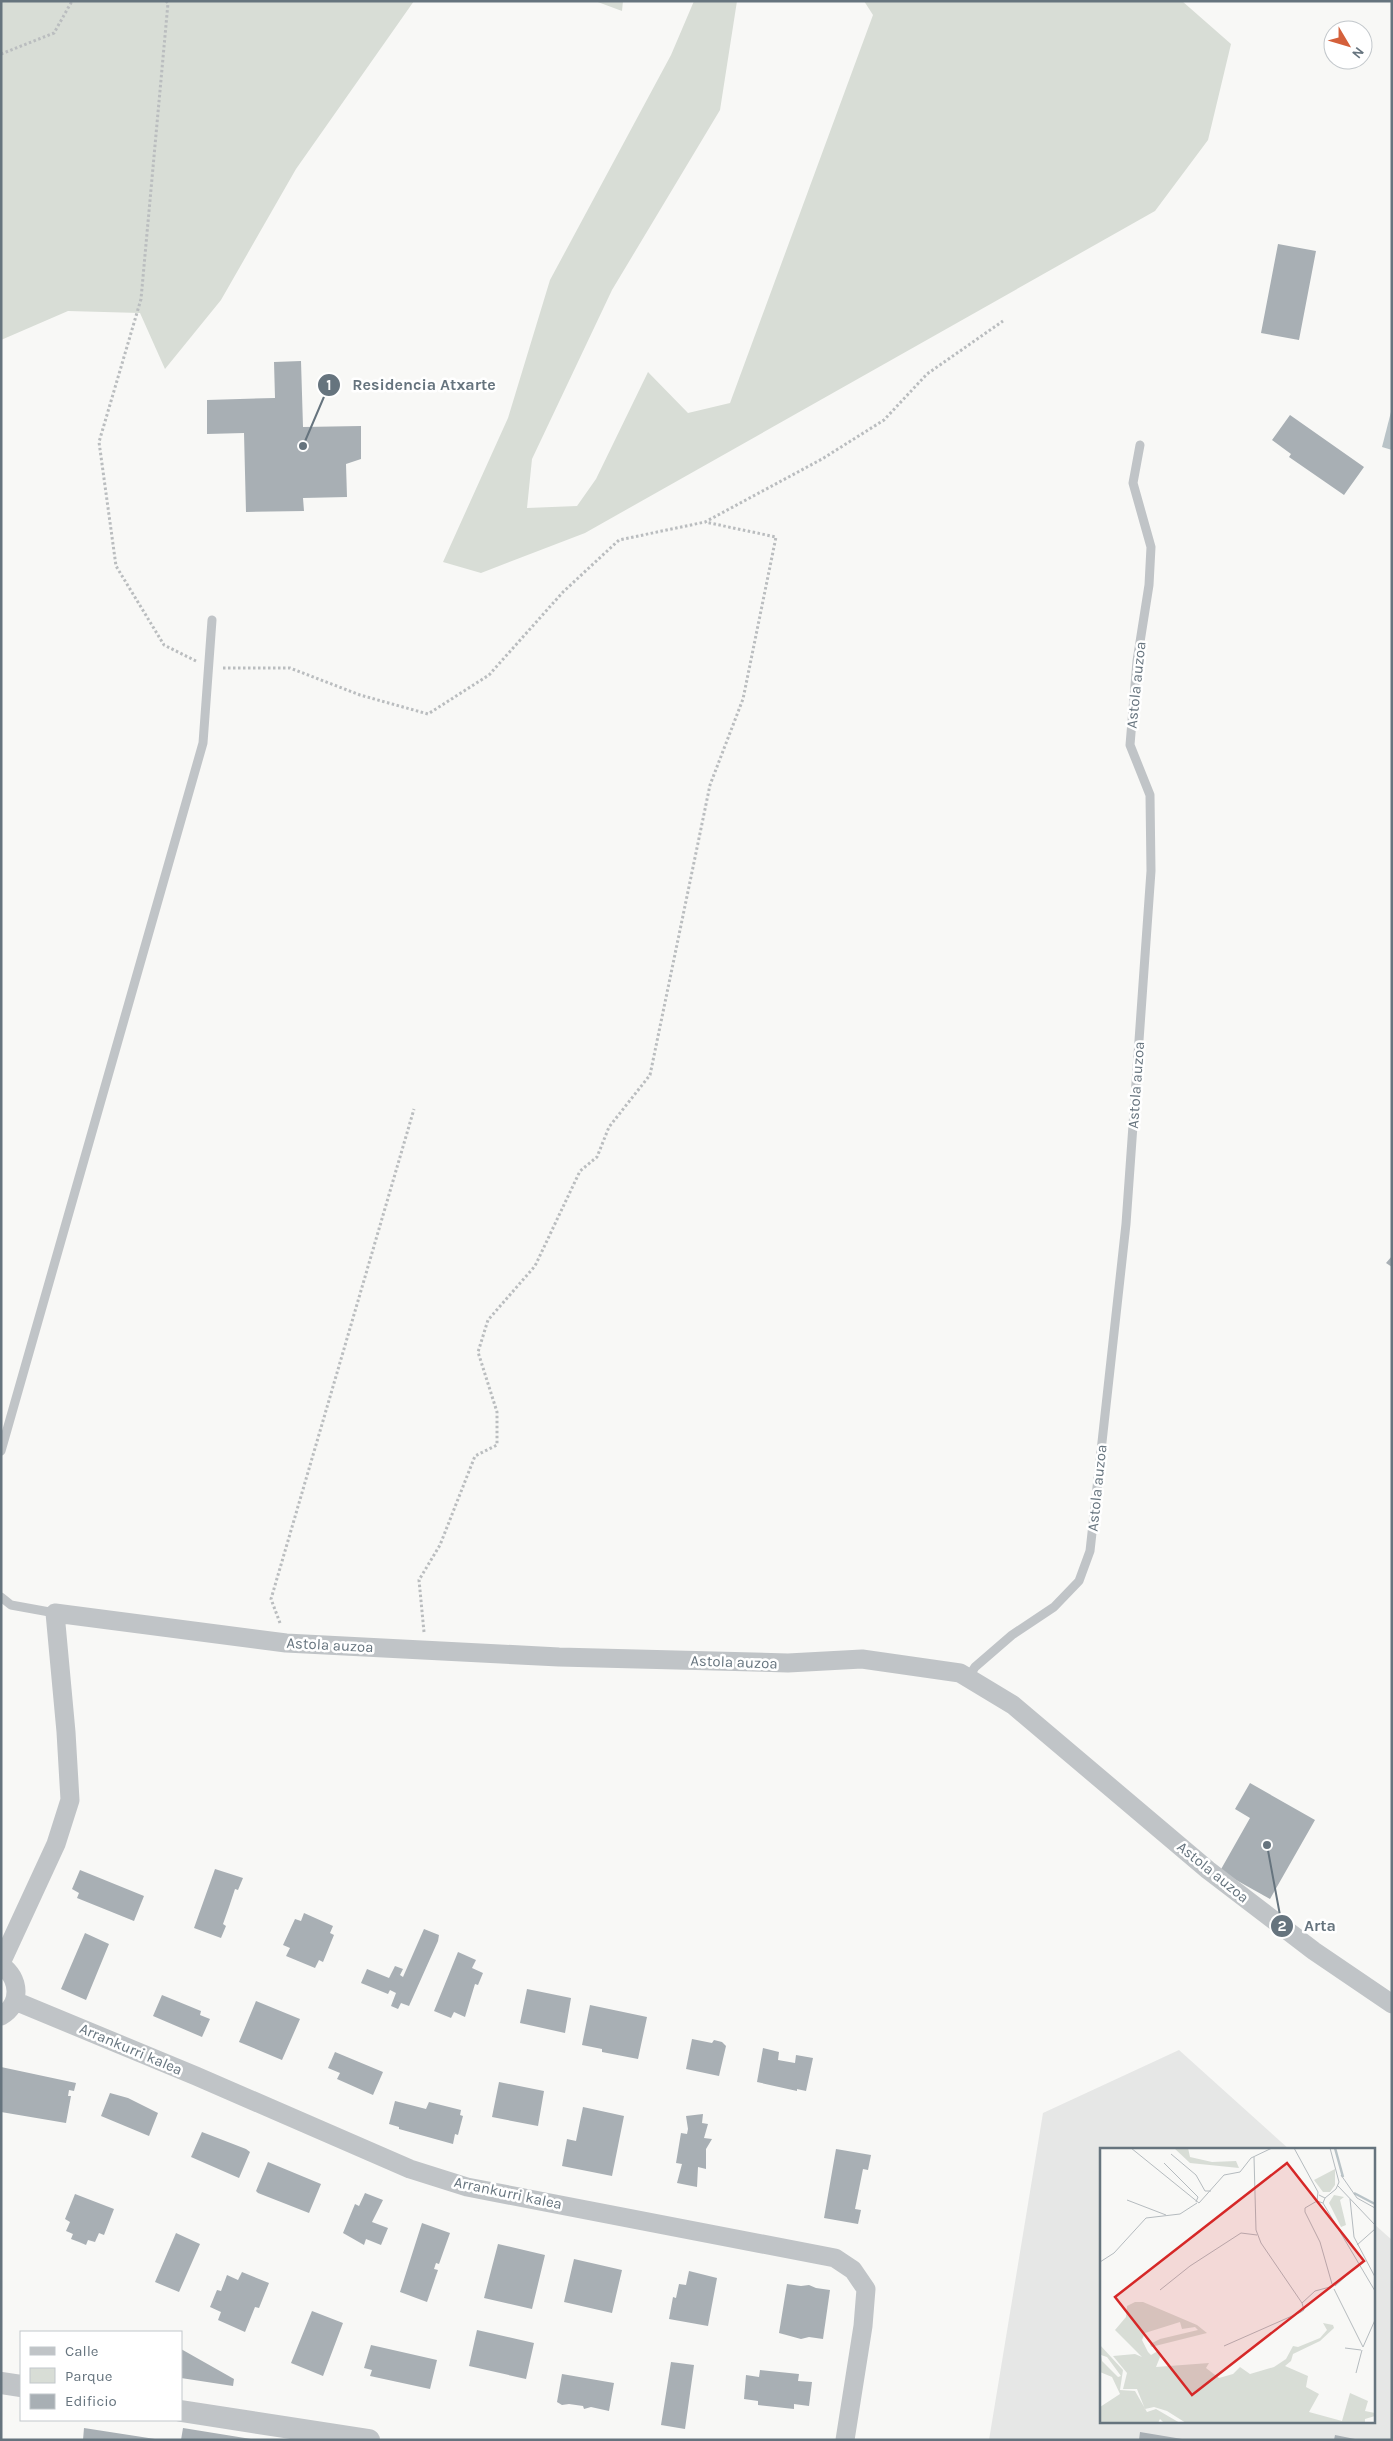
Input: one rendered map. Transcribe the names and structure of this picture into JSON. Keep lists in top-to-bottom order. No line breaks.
{"streets":{"street":["Astola auzoa","Arrankurri kalea"]},"places":["Residencia Atxarte","Arta"],"legend":["Calle","Parque","Edificio"],"north":"bottom right"}
